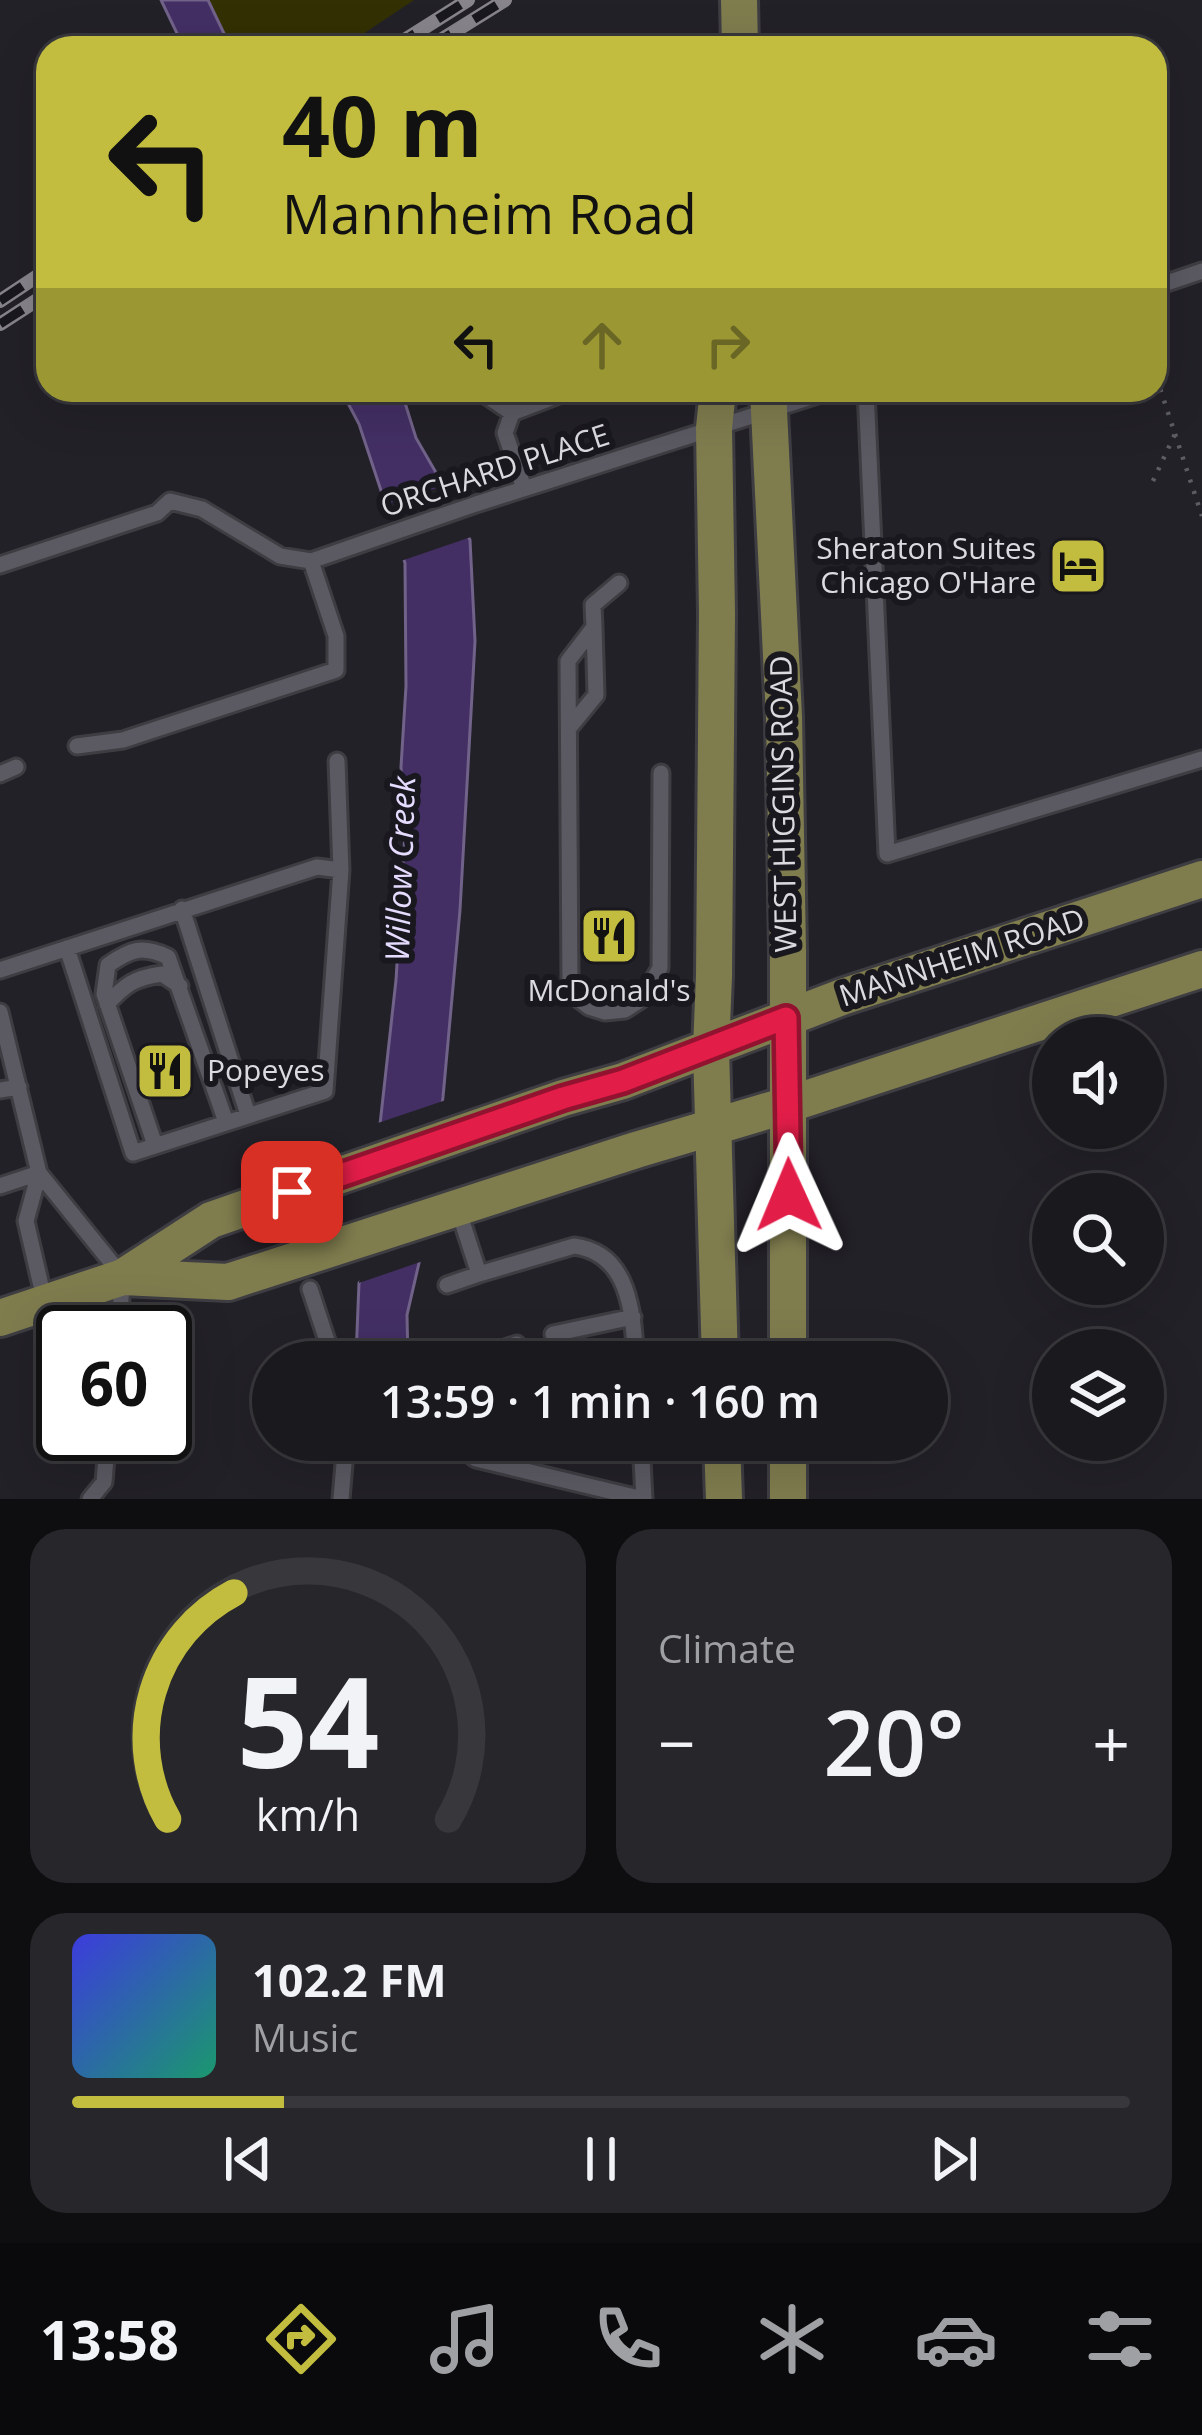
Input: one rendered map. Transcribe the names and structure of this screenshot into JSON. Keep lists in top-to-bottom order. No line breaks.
{"streets":{"main road":["WEST HIGGINS ROAD","MANNHEIM ROAD"],"lane":["ORCHARD PLACE"]},"crossings":[["WEST HIGGINS ROAD","MANNHEIM ROAD"]],"water":["Willow Creek"],"places":{"hotel":["Sheraton Suites Chicago O'Hare"],"restaurant":["McDonald's","Popeyes"]},"page":{"turn":["40 m","Mannheim Road"],"limit":"60","trip":"13:59 · 1 min · 160 m","tile":"Climate","heat":["−","20°","+"],"song":["102.2 FM","Music"],"tabs":"13:58","gauge":["54","km/h"]}}
